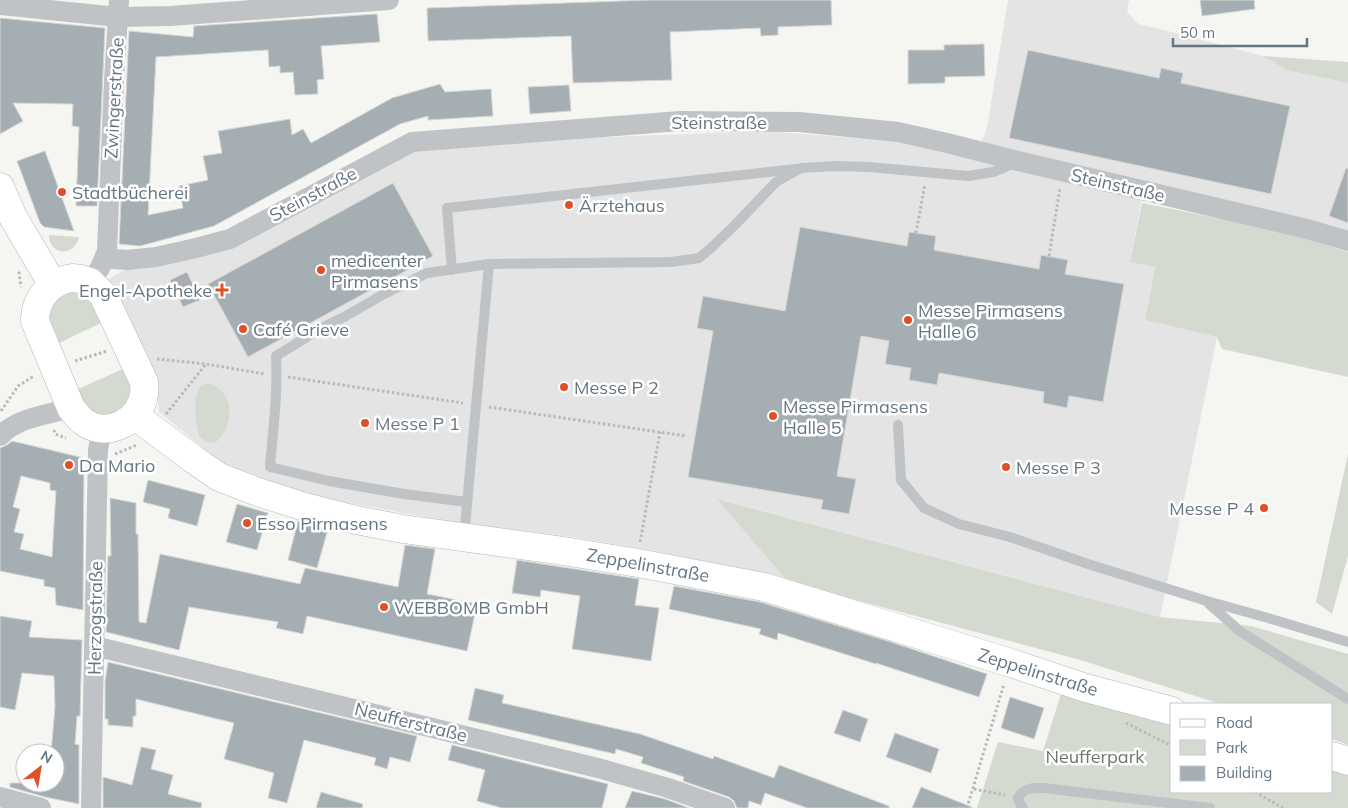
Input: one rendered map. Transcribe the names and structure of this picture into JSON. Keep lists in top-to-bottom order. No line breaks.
{"streets":{"street":["Zwingerstraße","Steinstraße","Zeppelinstraße","Herzogstraße","Neufferstraße"]},"crossings":[["Zwingerstraße","Steinstraße"],["Herzogstraße","Neufferstraße"]],"parks":["Neufferpark"],"places":{"other":["Stadtbücherei","Ärztehaus","medicenter Pirmasens","Messe Pirmasens Halle 6","Café Grieve","Messe P 2","Messe Pirmasens Halle 5","Messe P 1","Da Mario","Messe P 3","Messe P 4","Esso Pirmasens","WEBBOMB GmbH"],"health":["Engel-Apotheke"]},"legend":["Road","Park","Building"],"scale_bar":"50 m","north":"top right"}
